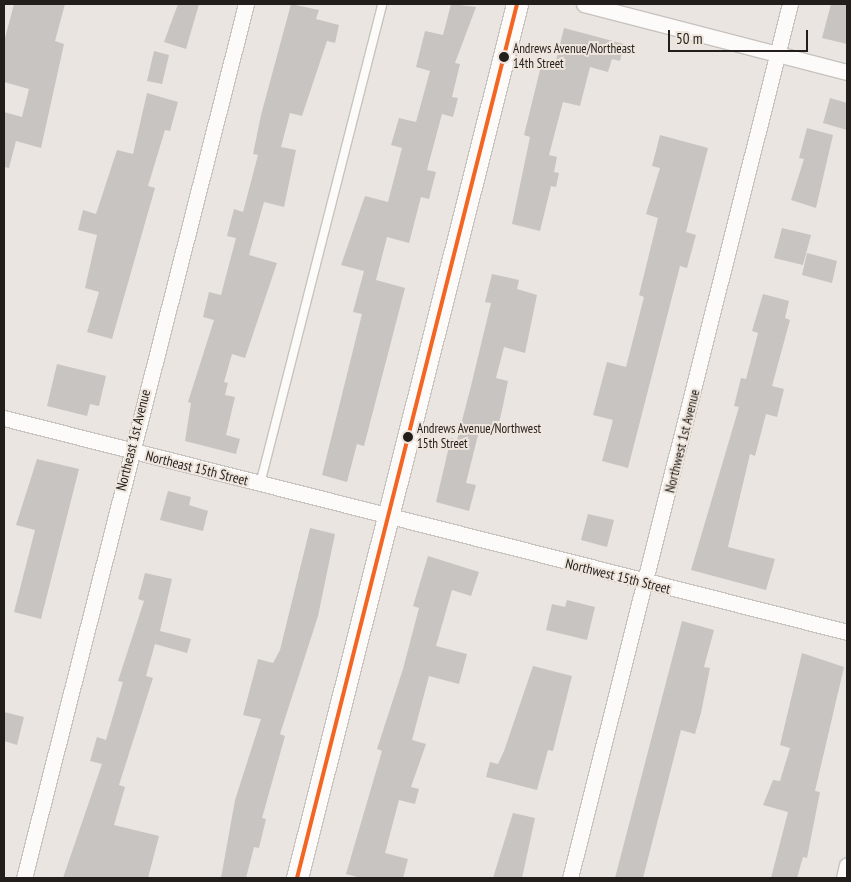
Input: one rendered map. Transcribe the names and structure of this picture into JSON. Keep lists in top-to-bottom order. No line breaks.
{"streets":{"street":["Northeast 1st Avenue","Northwest 1st Avenue","Northeast 15th Street","Northwest 15th Street"]},"crossings":[["Northeast 1st Avenue","Northeast 15th Street"],["Northwest 1st Avenue","Northwest 15th Street"],["Northeast 15th Street","Northwest 15th Street"]],"places":["Andrews Avenue/Northeast 14th Street","Andrews Avenue/Northwest 15th Street"],"scale_bar":"50 m"}
